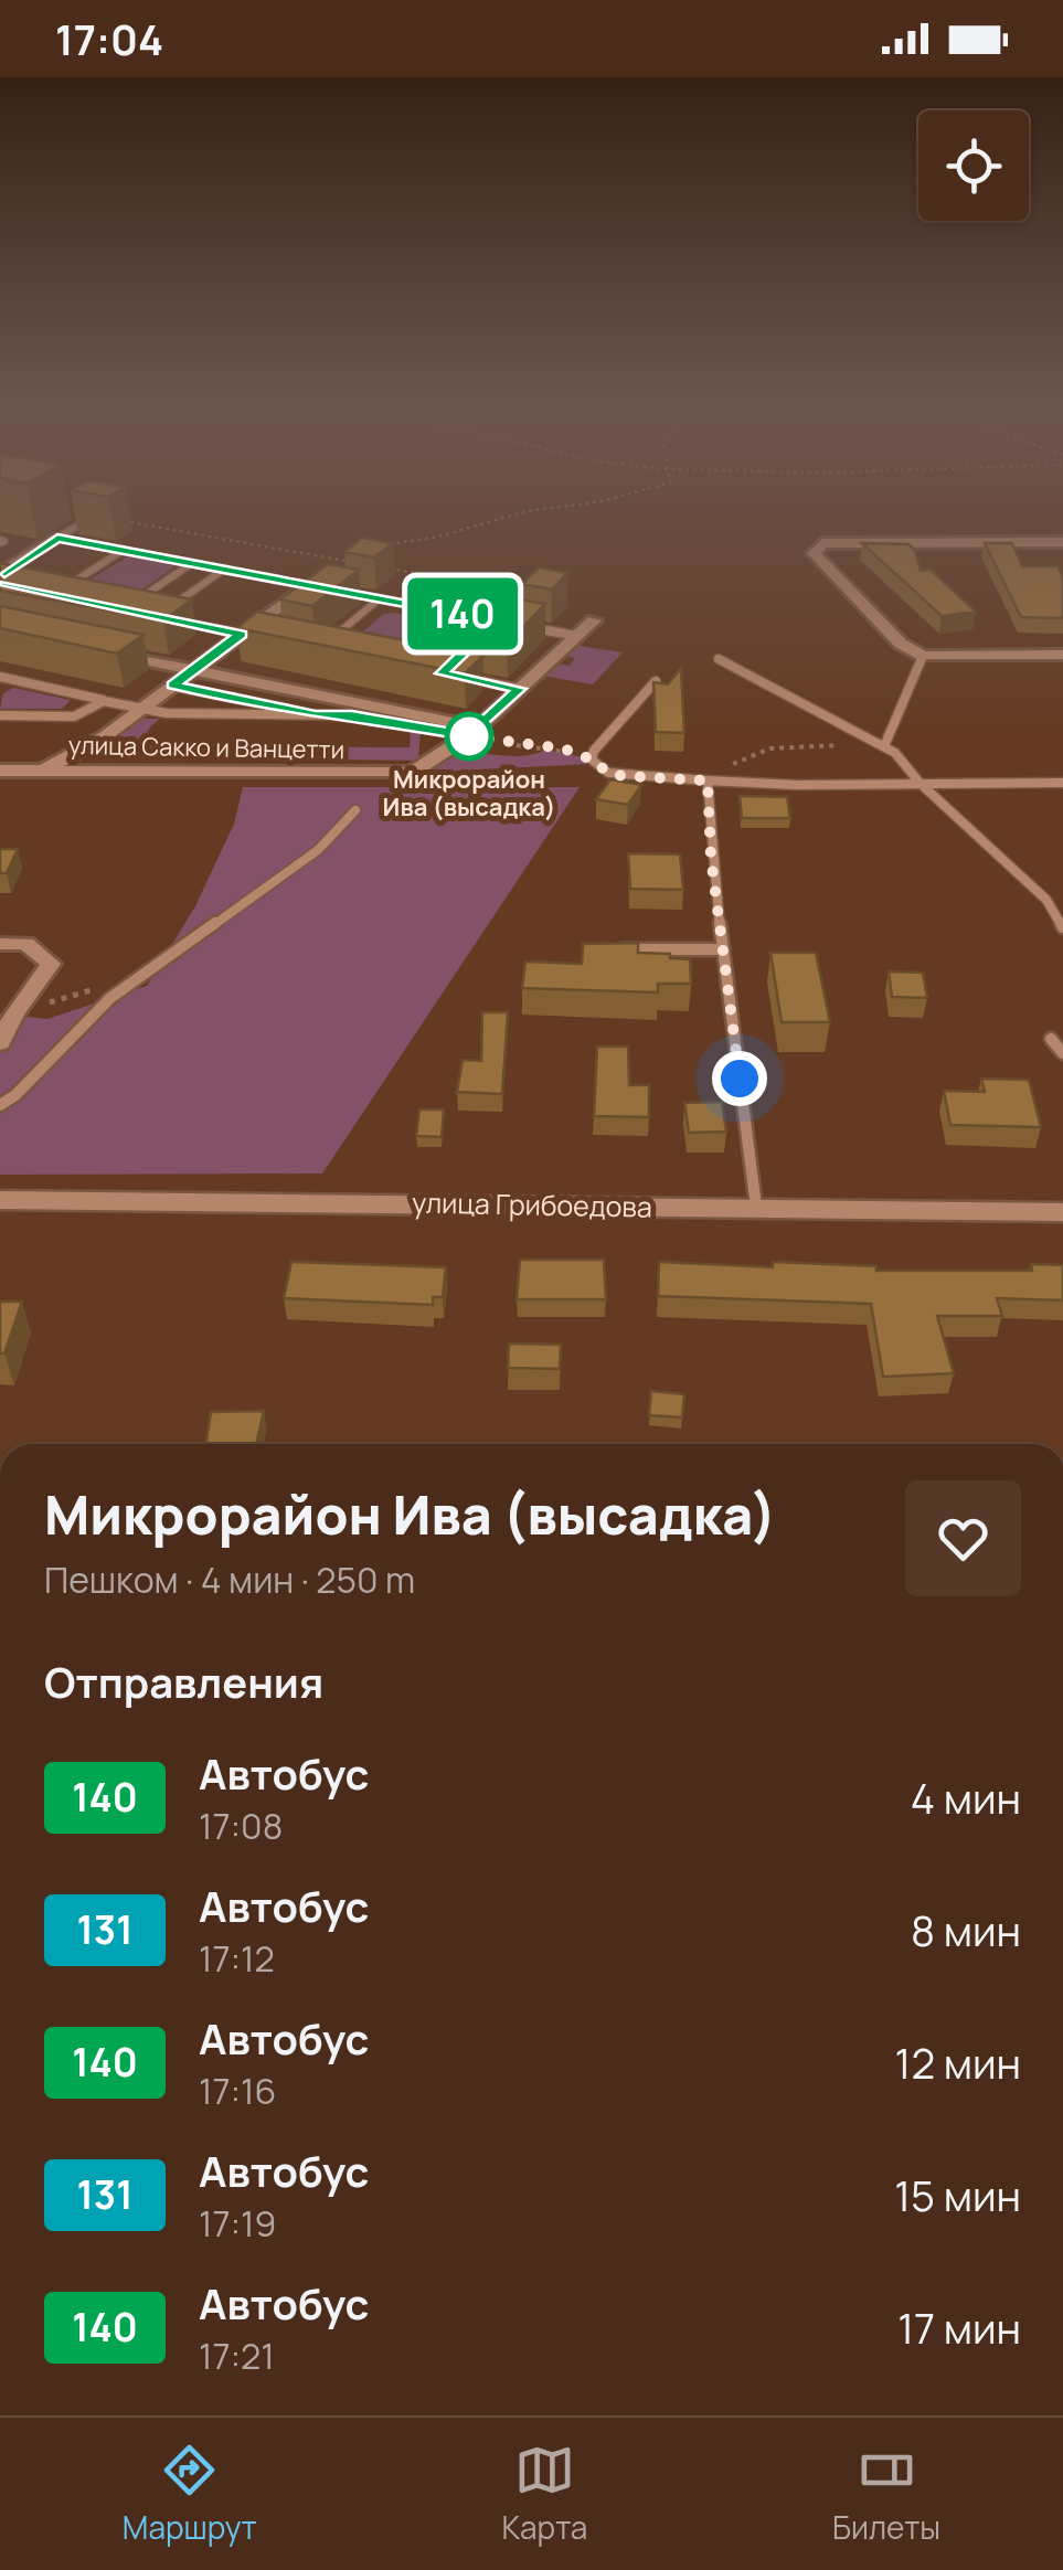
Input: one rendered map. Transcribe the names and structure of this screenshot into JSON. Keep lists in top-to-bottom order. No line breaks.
{"streets":{"street":["улица Сакко и Ванцетти","улица Грибоедова"]},"places":["Микрорайон Ива (высадка)"],"lines":["bus line 140"],"page":{"status":"17:04","on_map":"140","heading":[["Микрорайон Ива (высадка)","Пешком · 4 мин · 250 m"],"Отправления"],"list":[{"mark":"140","name":"Автобус","note":"17:08","value":"4 мин"},{"mark":"131","name":"Автобус","note":"17:12","value":"8 мин"},{"mark":"140","name":"Автобус","note":"17:16","value":"12 мин"},{"mark":"131","name":"Автобус","note":"17:19","value":"15 мин"},{"mark":"140","name":"Автобус","note":"17:21","value":"17 мин"}],"tabs":["Маршрут","Карта","Билеты"]}}
